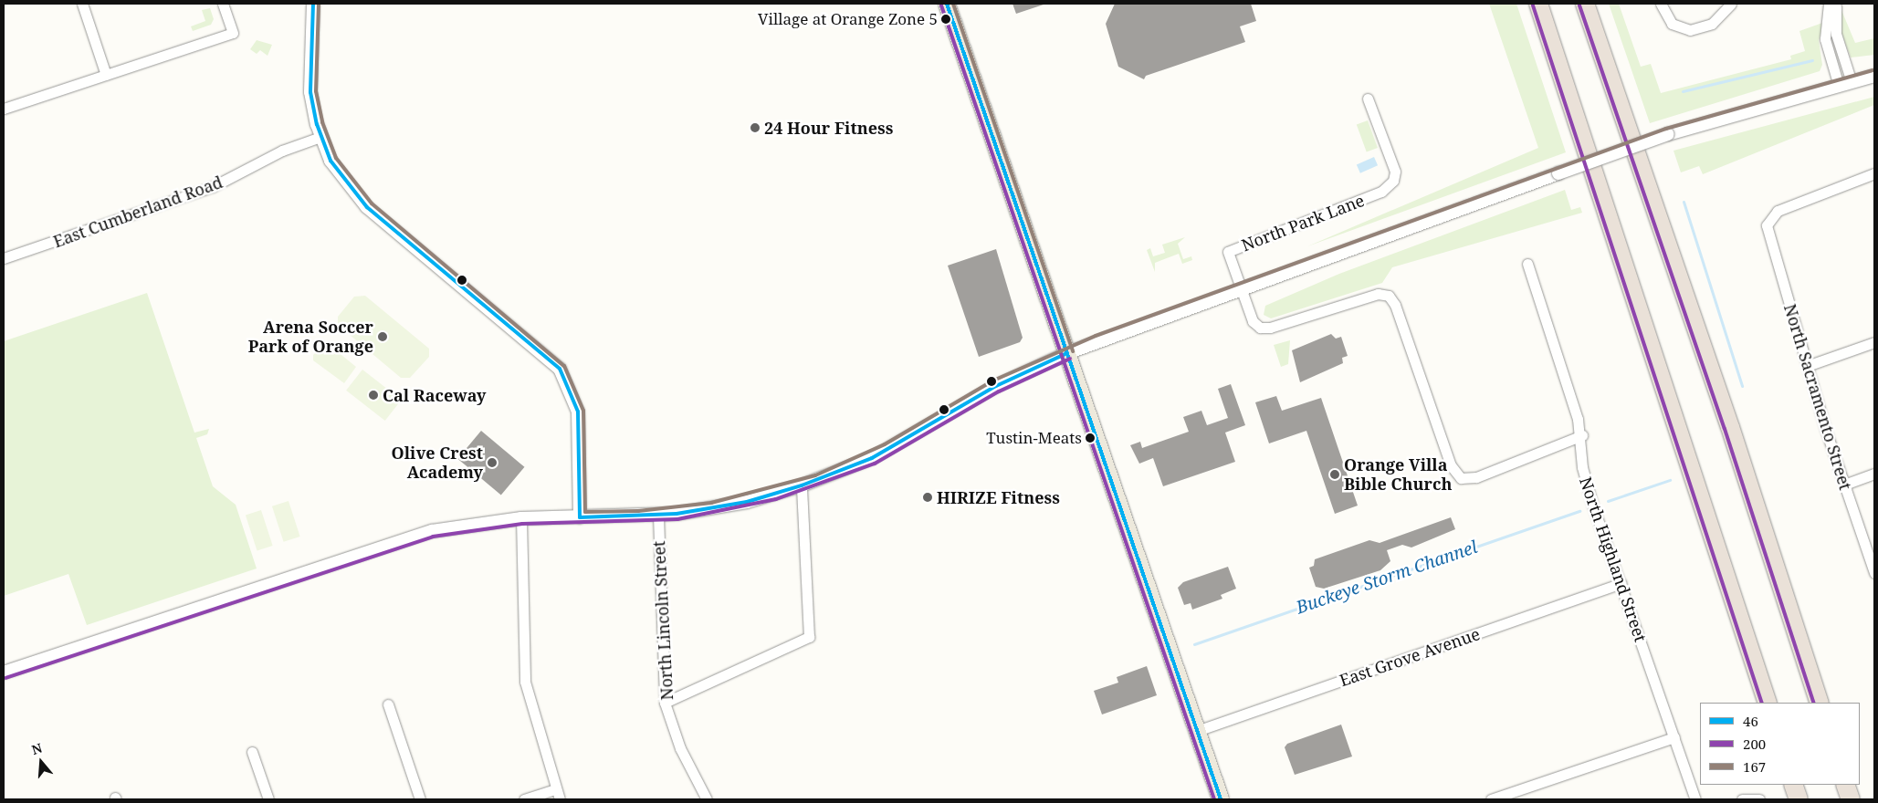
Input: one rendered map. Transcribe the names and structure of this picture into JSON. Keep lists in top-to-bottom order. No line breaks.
{"streets":{"street":["East Cumberland Road","North Park Lane","North Sacramento Street","North Highland Street","North Lincoln Street","East Grove Avenue"]},"crossings":[["North Park Lane","North Highland Street"],["North Highland Street","East Grove Avenue"]],"water":["Buckeye Storm Channel"],"places":["Village at Orange Zone 5","24 Hour Fitness","Arena Soccer Park of Orange","Cal Raceway","Tustin-Meats","Olive Crest Academy","Orange Villa Bible Church","HIRIZE Fitness"],"lines":["transit line 46","transit line 167","transit line 200"],"legend":["46","200","167"],"north":"top"}
